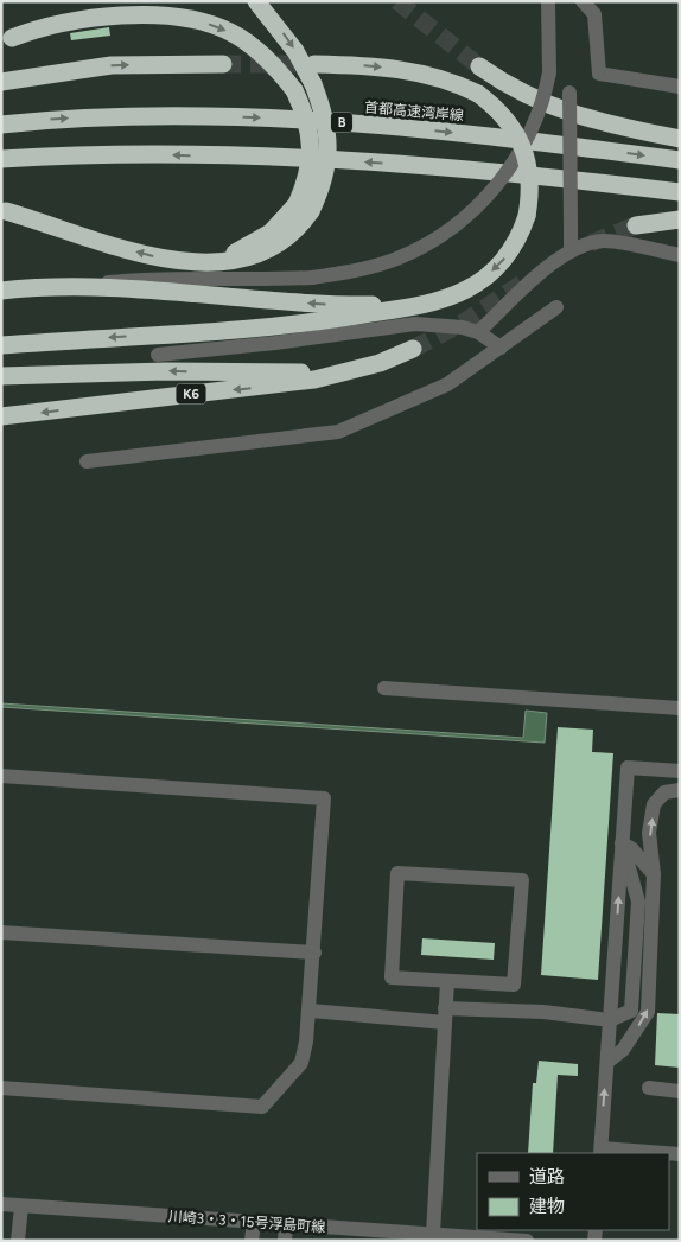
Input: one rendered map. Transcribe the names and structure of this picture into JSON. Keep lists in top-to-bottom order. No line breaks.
{"streets":{"highway":["首都高速湾岸線","B","K6"],"street":["川崎3・3・15号浮島町線"]},"legend":["道路","建物"]}
